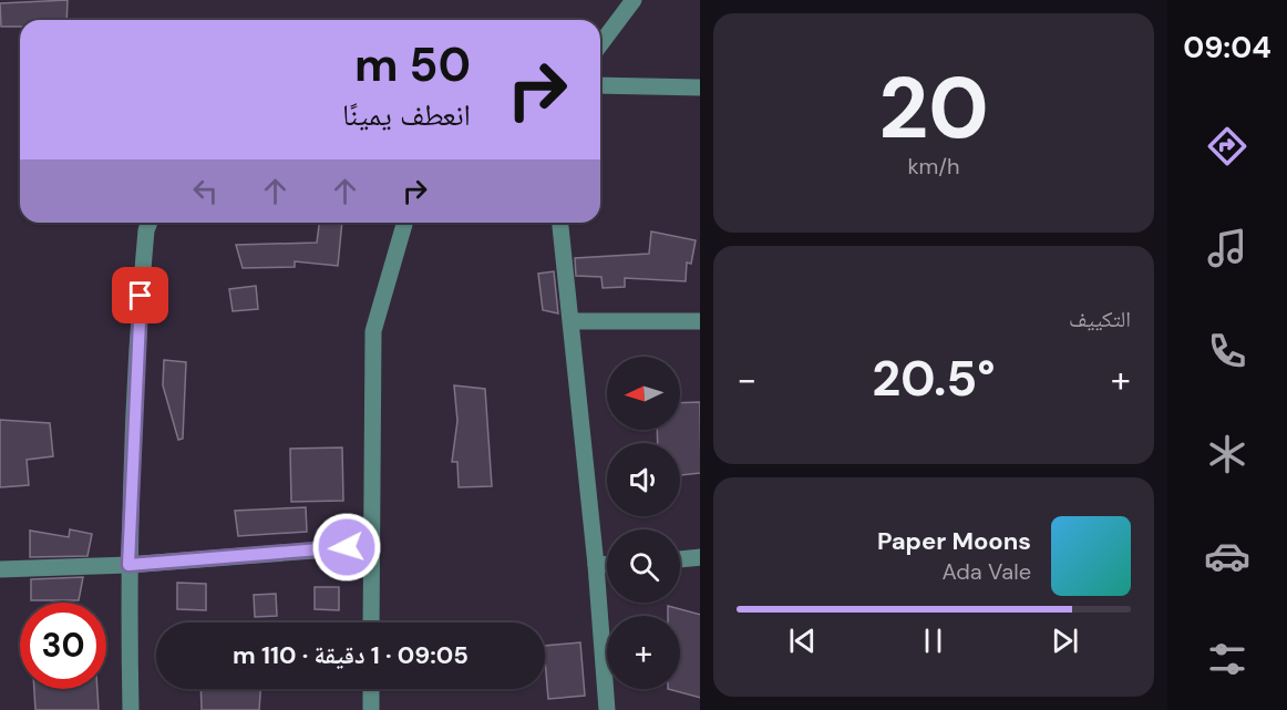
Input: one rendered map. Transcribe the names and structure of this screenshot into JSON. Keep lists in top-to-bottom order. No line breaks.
{"north":"left","page":{"tabs":"09:04","tile":[["20","km/h"],"التكييف"],"turn":["50 m","انعطف يمينًا"],"heat":["−","20.5°","+"],"map_buttons":"+","song":["Paper Moons","Ada Vale"],"limit":"30","trip":"09:05 · 1 دقيقة · 110 m"}}
